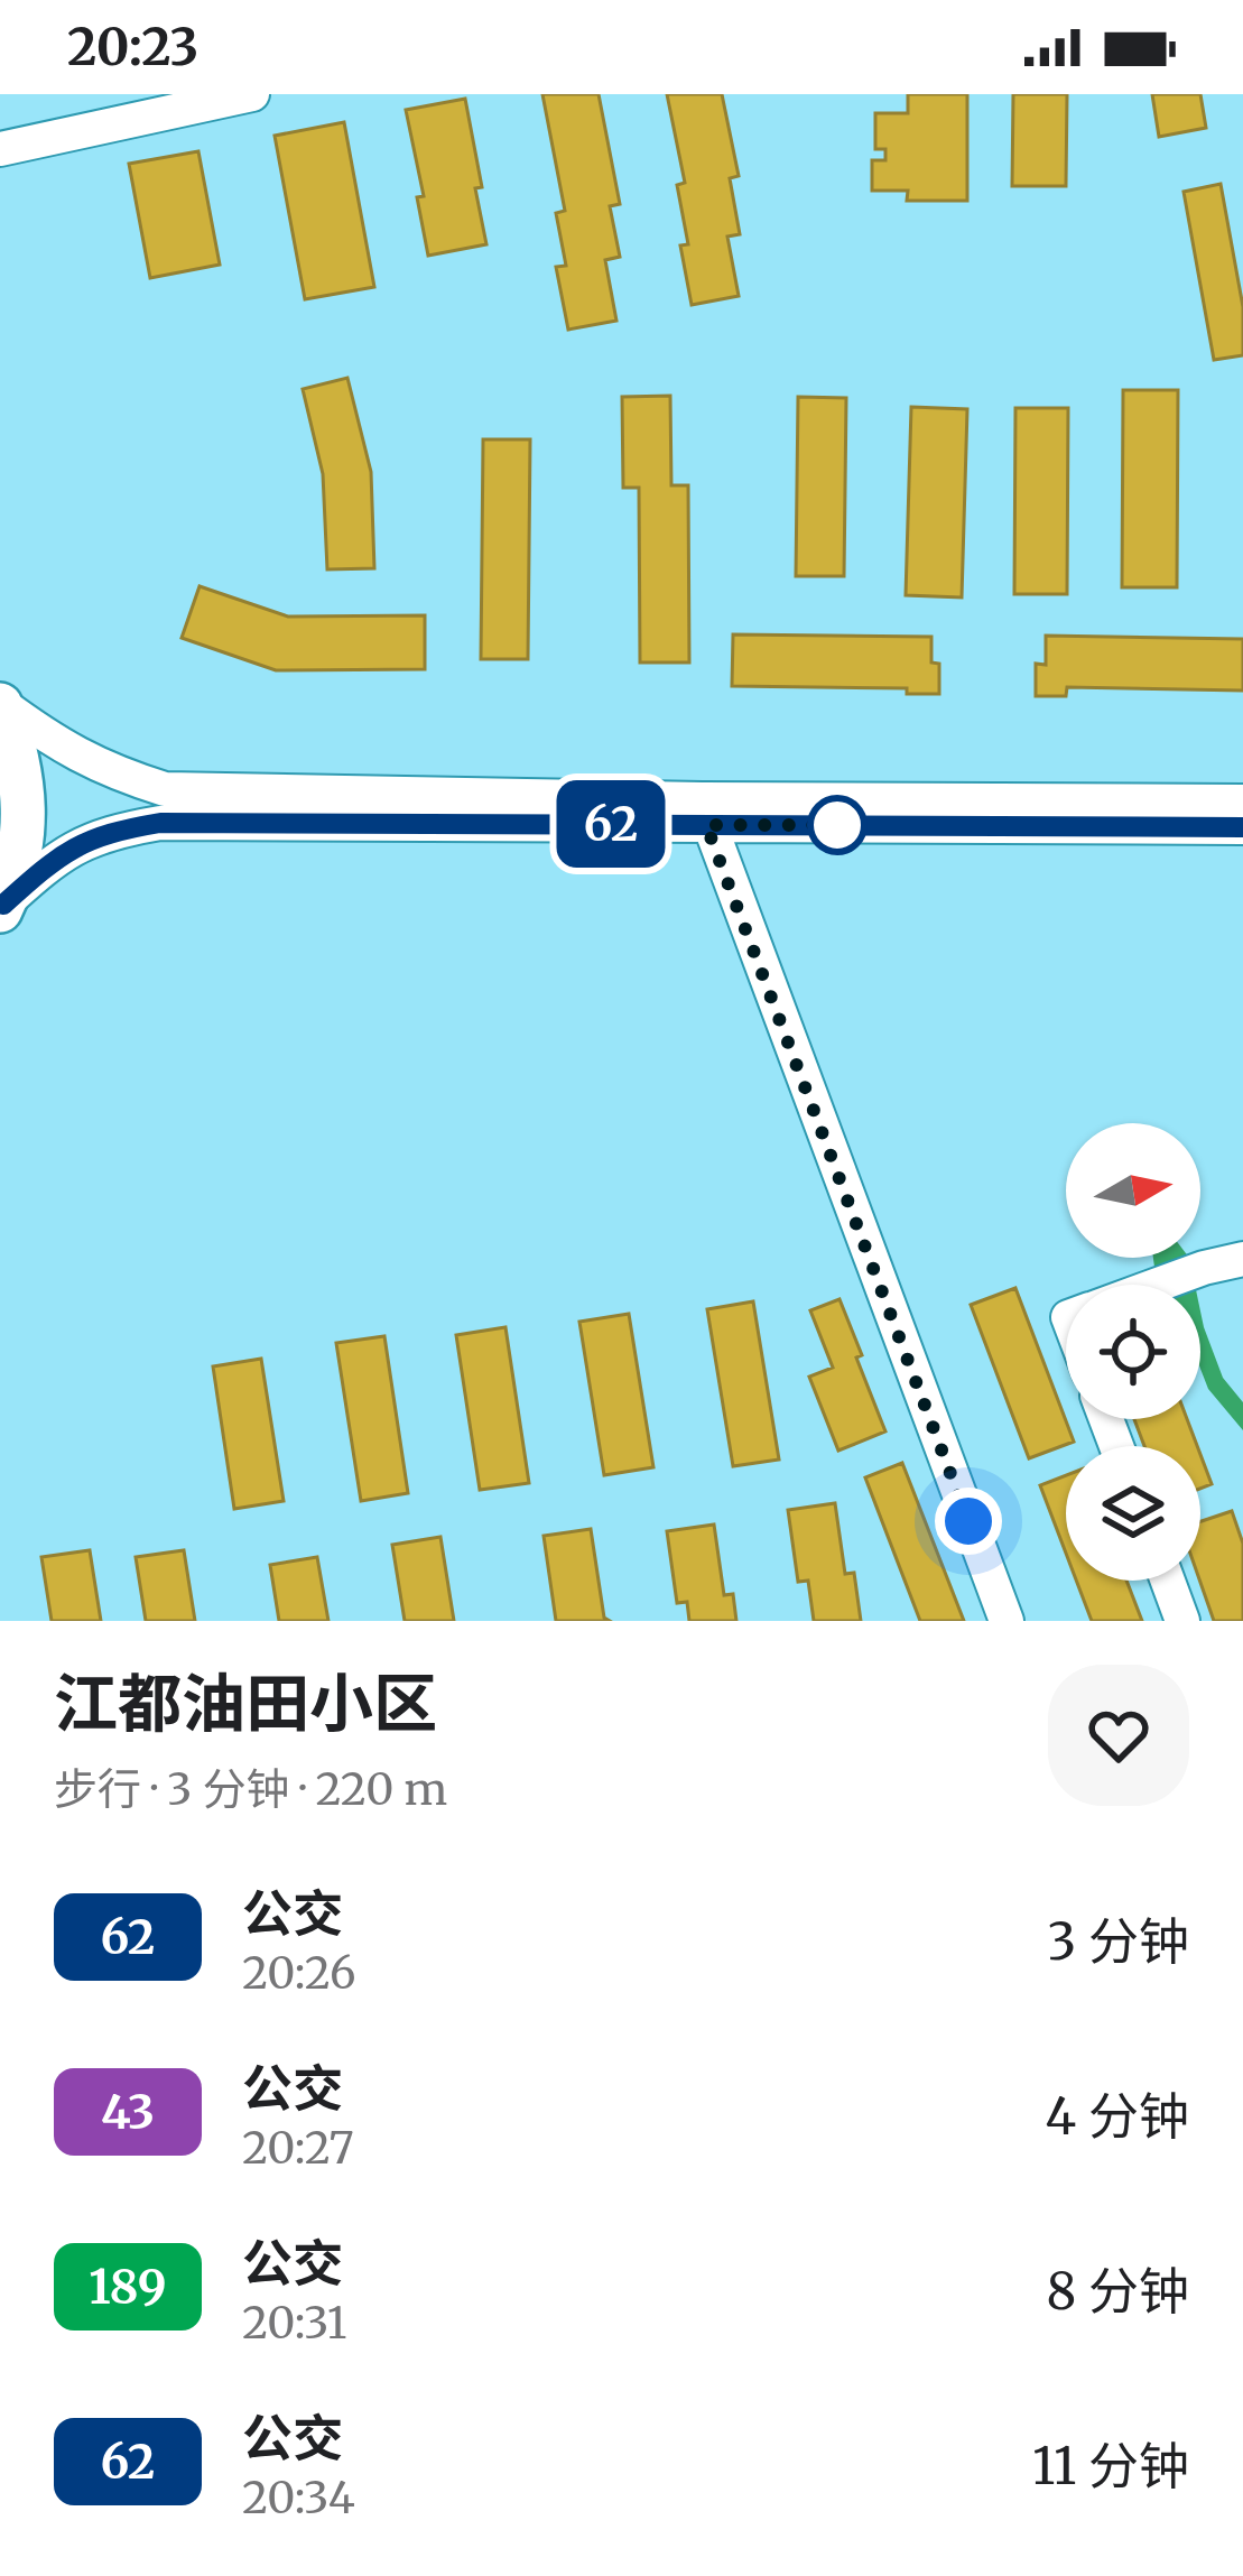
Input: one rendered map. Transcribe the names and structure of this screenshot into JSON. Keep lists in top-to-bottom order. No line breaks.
{"lines":["bus line 62"],"north":"right","page":{"status":"20:23","on_map":"62","heading":["江都油田小区","步行 · 3 分钟 · 220 m"],"list":[{"mark":"62","name":"公交","note":"20:26","value":"3 分钟"},{"mark":"43","name":"公交","note":"20:27","value":"4 分钟"},{"mark":"189","name":"公交","note":"20:31","value":"8 分钟"},{"mark":"62","name":"公交","note":"20:34","value":"11 分钟"}]}}
